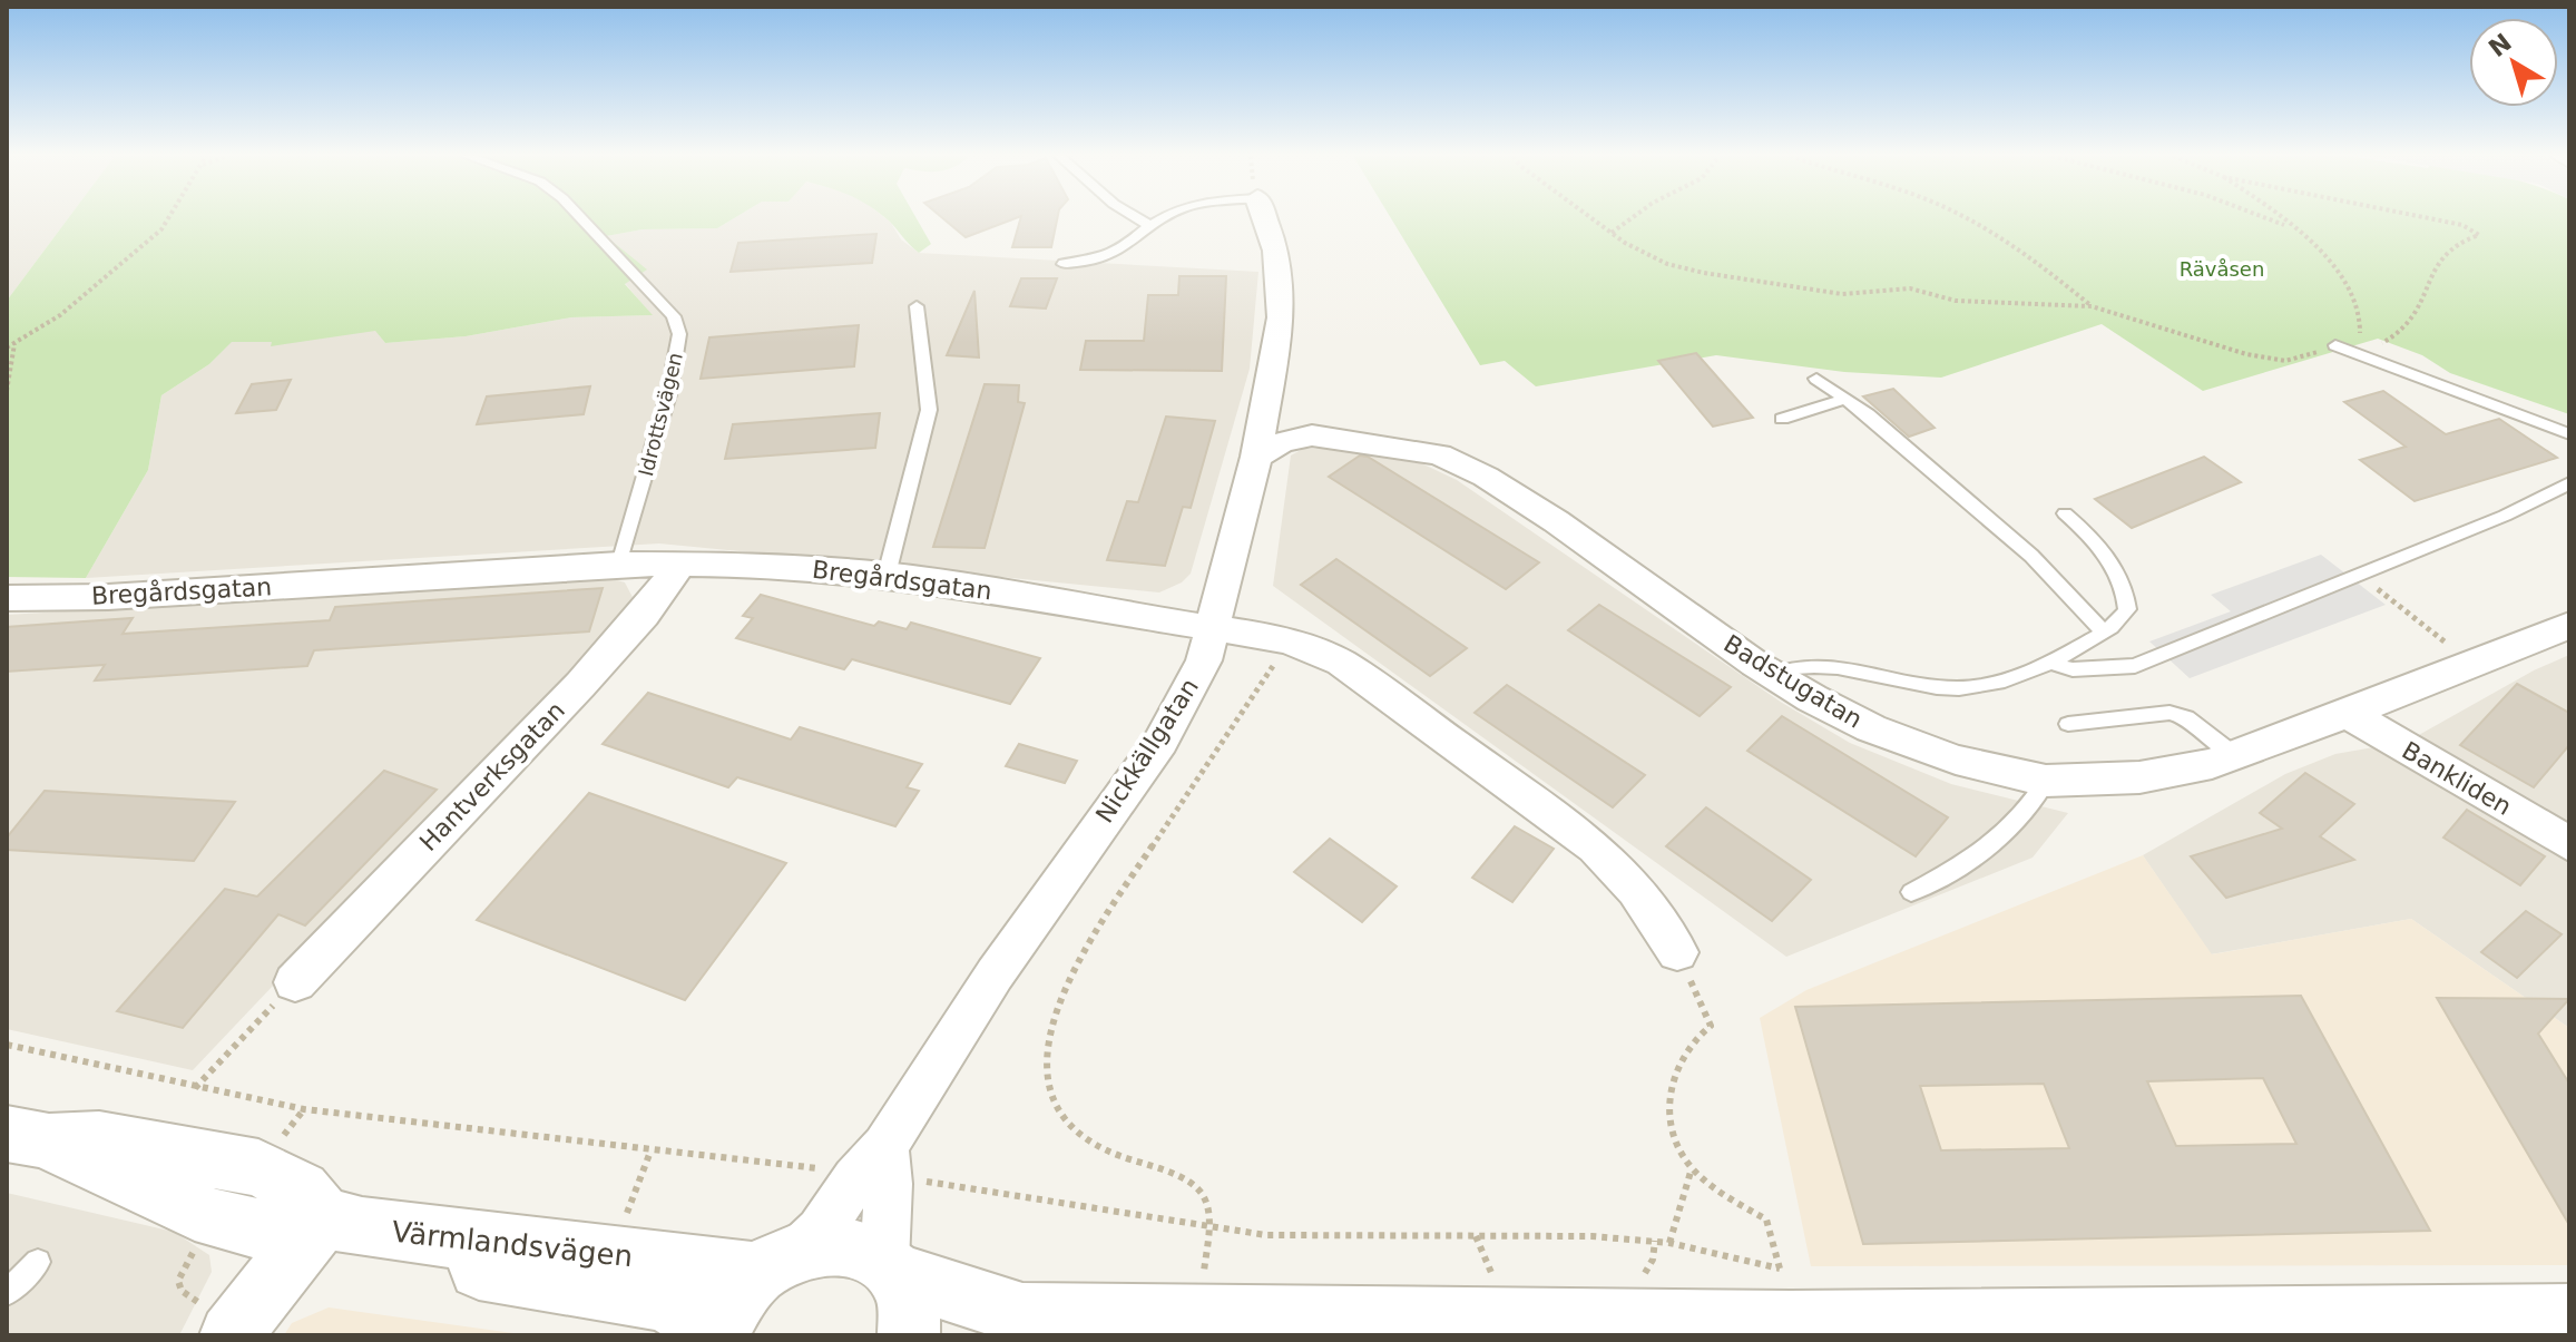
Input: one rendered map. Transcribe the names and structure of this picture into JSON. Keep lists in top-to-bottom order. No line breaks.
{"streets":{"street":["Bregårdsgatan","Badstugatan","Nickkällgatan","Hantverksgatan","Bankliden","Värmlandsvägen"],"lane":["Idrottsvägen"]},"crossings":[["Idrottsvägen","Bregårdsgatan"],["Bregårdsgatan","Nickkällgatan"],["Bregårdsgatan","Hantverksgatan"],["Badstugatan","Nickkällgatan"],["Badstugatan","Bankliden"],["Nickkällgatan","Värmlandsvägen"]],"parks":["Rävåsen"],"north":"top left"}
